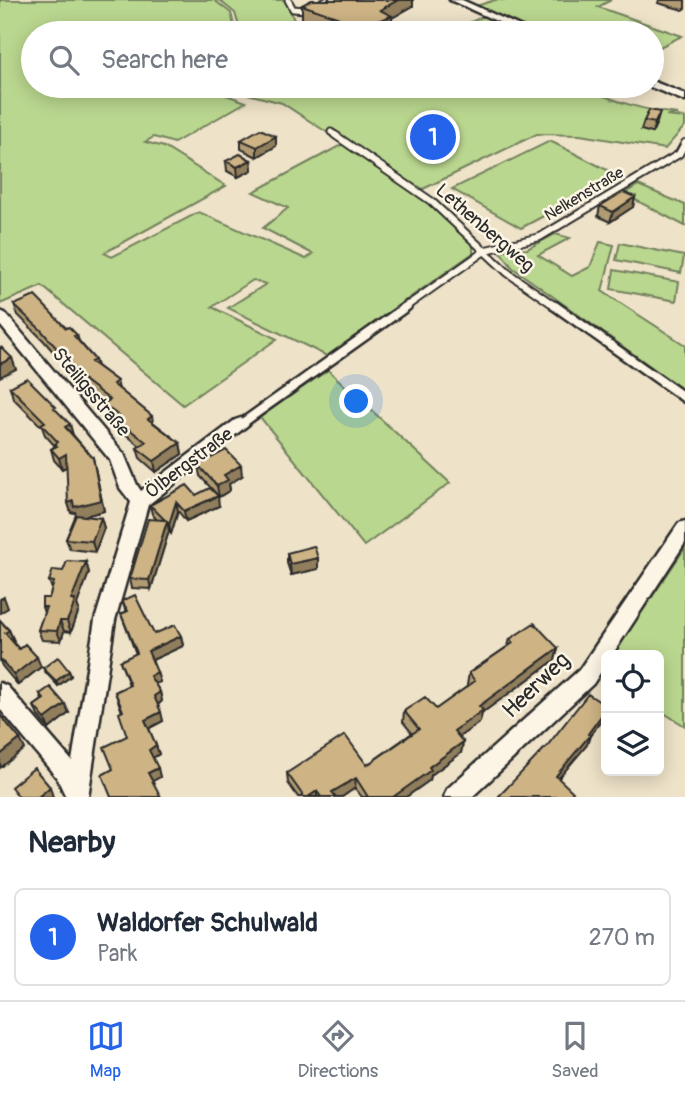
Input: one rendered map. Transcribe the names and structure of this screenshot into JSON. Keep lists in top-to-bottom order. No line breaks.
{"streets":{"street":["Steiligsstraße","Ölbergstraße","Heerweg"],"lane":["Nelkenstraße","Lethenbergweg"]},"crossings":[["Nelkenstraße","Lethenbergweg"],["Nelkenstraße","Ölbergstraße"],["Lethenbergweg","Ölbergstraße"],["Steiligsstraße","Ölbergstraße"]],"page":{"search":"Search here","pins":"1","heading":"Nearby","list":[{"mark":"1","name":"Waldorfer Schulwald","note":"Park","value":"270 m"}],"nav":["Map","Directions","Saved"]}}
